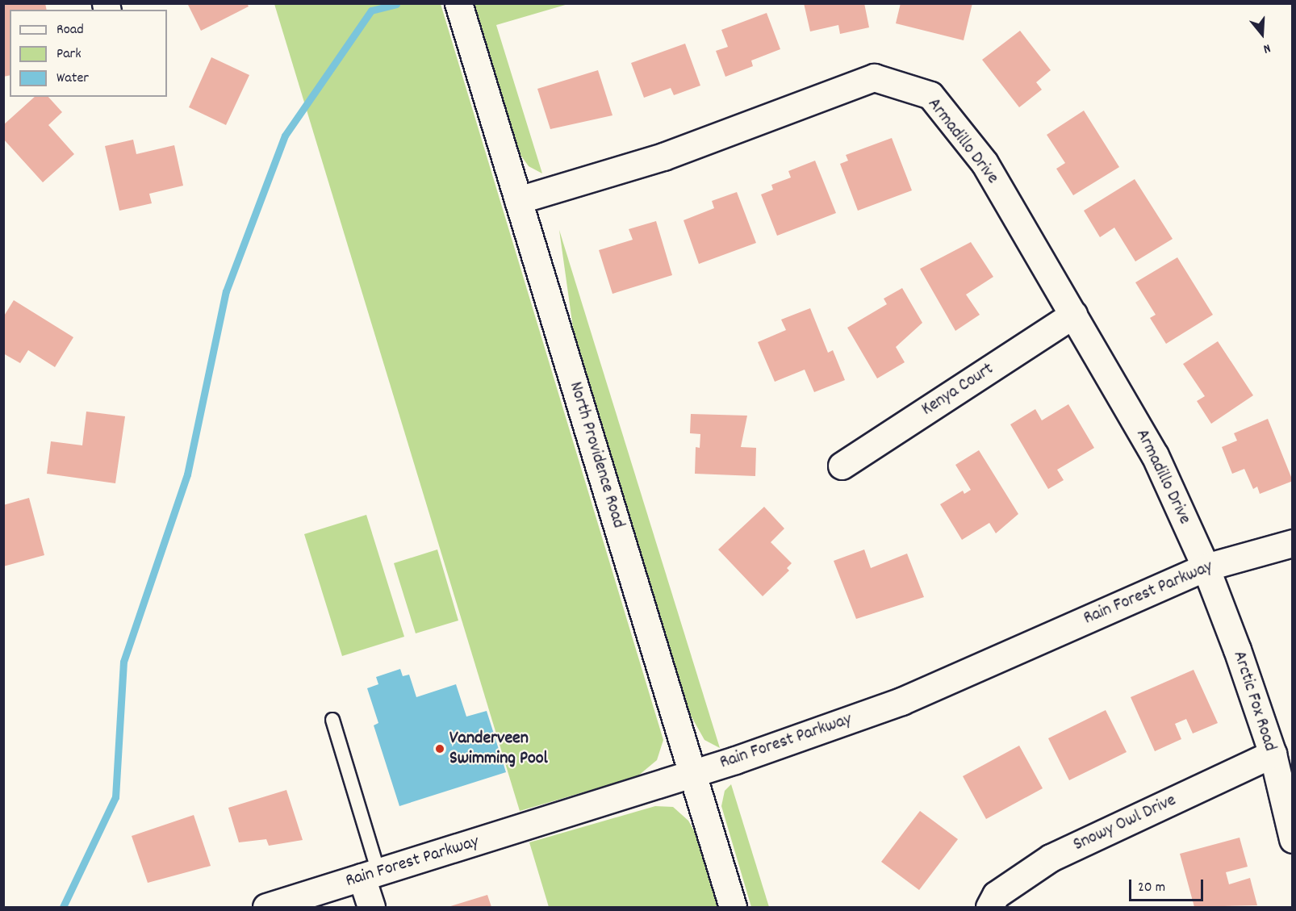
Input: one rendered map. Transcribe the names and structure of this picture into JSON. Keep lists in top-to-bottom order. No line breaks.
{"streets":{"street":["Armadillo Drive","Kenya Court","North Providence Road","Rain Forest Parkway","Arctic Fox Road","Snowy Owl Drive"]},"crossings":[["Armadillo Drive","Kenya Court"],["Armadillo Drive","North Providence Road"],["Armadillo Drive","Rain Forest Parkway"],["Armadillo Drive","Arctic Fox Road"],["North Providence Road","Rain Forest Parkway"],["Rain Forest Parkway","Arctic Fox Road"],["Arctic Fox Road","Snowy Owl Drive"]],"places":["Vanderveen Swimming Pool"],"legend":["Road","Park","Water"],"scale_bar":"20 m","north":"bottom"}
